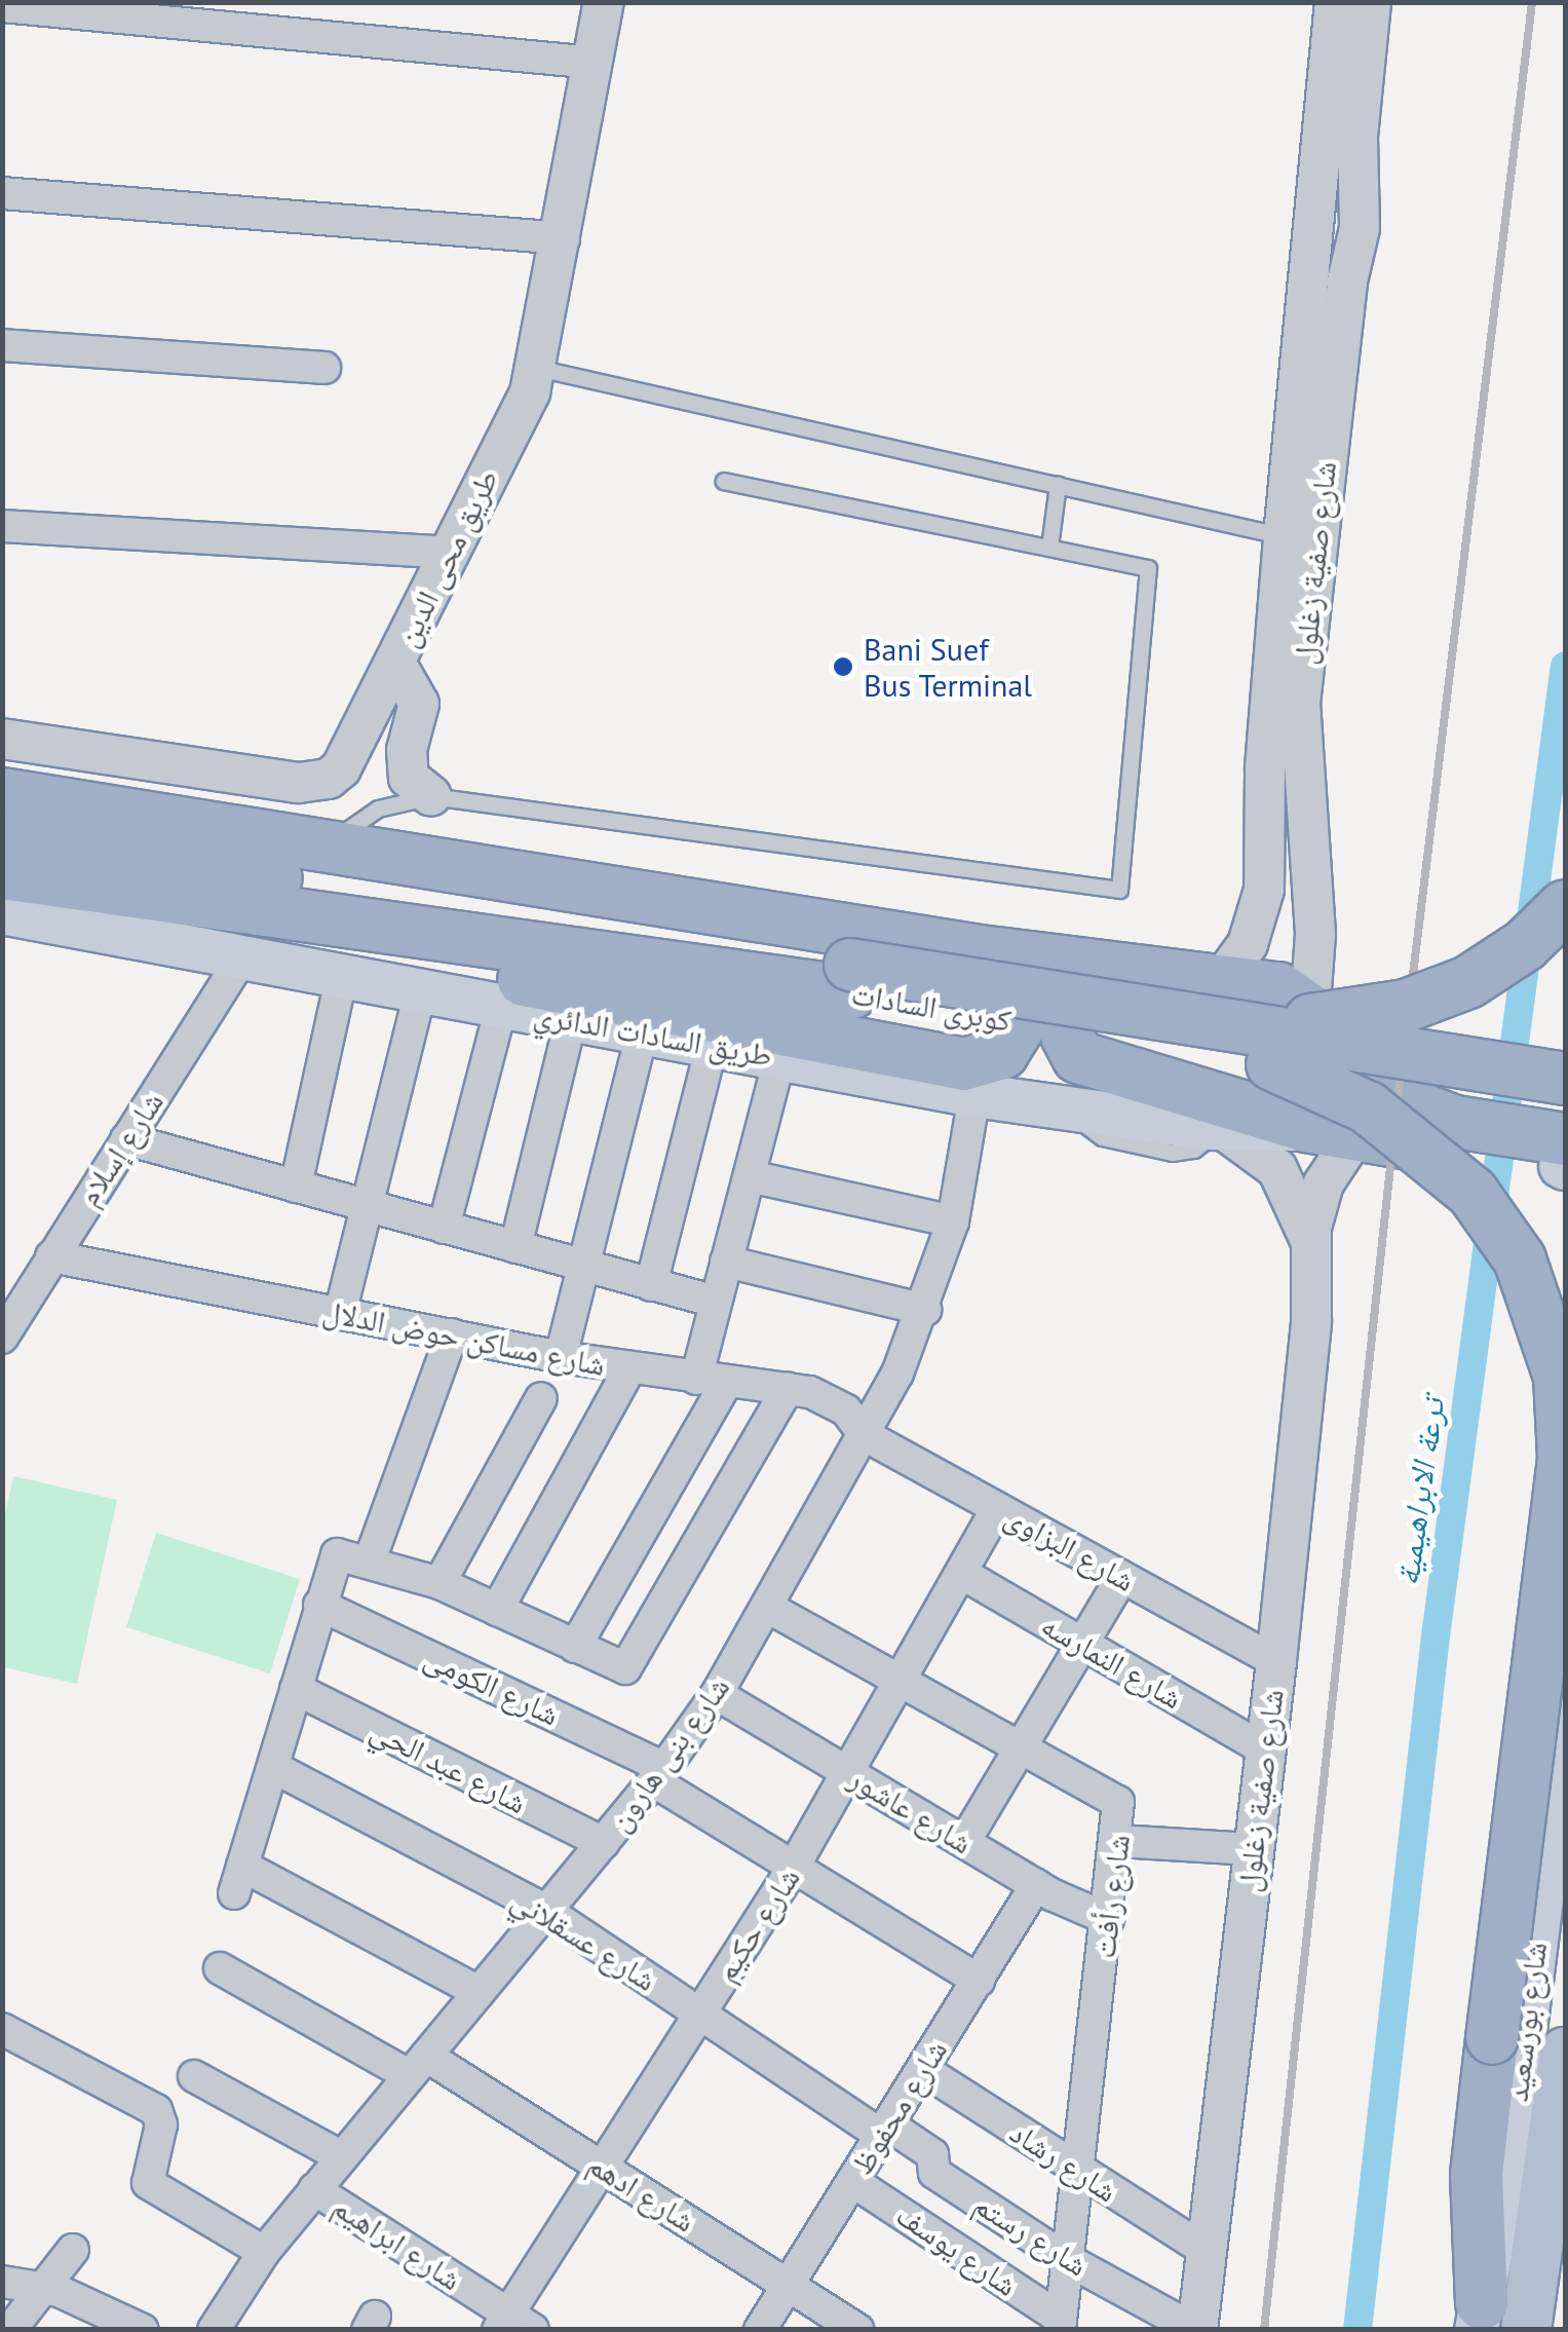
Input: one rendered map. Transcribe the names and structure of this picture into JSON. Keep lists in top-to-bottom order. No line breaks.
{"streets":{"highway":["كوبرى السادات"],"main road":["طريق السادات الدائري","شارع بورسعيد"],"street":["طريق محى الدين","شارع صفية زغلول","شارع إسلام","شارع مساكن حوض الدلال","شارع البزاوى","شارع النمارسه","شارع الكومى","شارع بنى هارون","شارع عبد الحي","شارع عاشور","شارع رأفت","شارع حكيم","شارع عسقلاني","شارع محفوظ","شارع رشاد","شارع ادهم","شارع رستم","شارع ابراهيم","شارع يوسف"]},"crossings":[["شارع صفية زغلول","شارع البزاوى"],["شارع صفية زغلول","شارع النمارسه"],["شارع صفية زغلول","شارع رشاد"],["شارع صفية زغلول","شارع رستم"],["طريق السادات الدائري","شارع إسلام"],["شارع إسلام","شارع مساكن حوض الدلال"],["شارع مساكن حوض الدلال","شارع البزاوى"],["شارع مساكن حوض الدلال","شارع بنى هارون"],["شارع البزاوى","شارع بنى هارون"],["شارع البزاوى","شارع حكيم"],["شارع النمارسه","شارع حكيم"],["شارع الكومى","شارع بنى هارون"],["شارع الكومى","شارع حكيم"],["شارع الكومى","شارع محفوظ"],["شارع بنى هارون","شارع عبد الحي"],["شارع بنى هارون","شارع عاشور"],["شارع بنى هارون","شارع رأفت"],["شارع بنى هارون","شارع عسقلاني"],["شارع بنى هارون","شارع ادهم"],["شارع بنى هارون","شارع ابراهيم"],["شارع عاشور","شارع رأفت"],["شارع عاشور","شارع حكيم"],["شارع عاشور","شارع محفوظ"],["شارع رأفت","شارع حكيم"],["شارع رأفت","شارع رشاد"],["شارع رأفت","شارع رستم"],["شارع رأفت","شارع يوسف"],["شارع حكيم","شارع عسقلاني"],["شارع حكيم","شارع ادهم"],["شارع حكيم","شارع ابراهيم"],["شارع عسقلاني","شارع محفوظ"],["شارع عسقلاني","شارع رستم"],["شارع محفوظ","شارع رشاد"],["شارع محفوظ","شارع ادهم"],["شارع محفوظ","شارع رستم"],["شارع محفوظ","شارع يوسف"]],"water":["ترعة الابراهيمية"],"places":["Bani Suef Bus Terminal"]}
